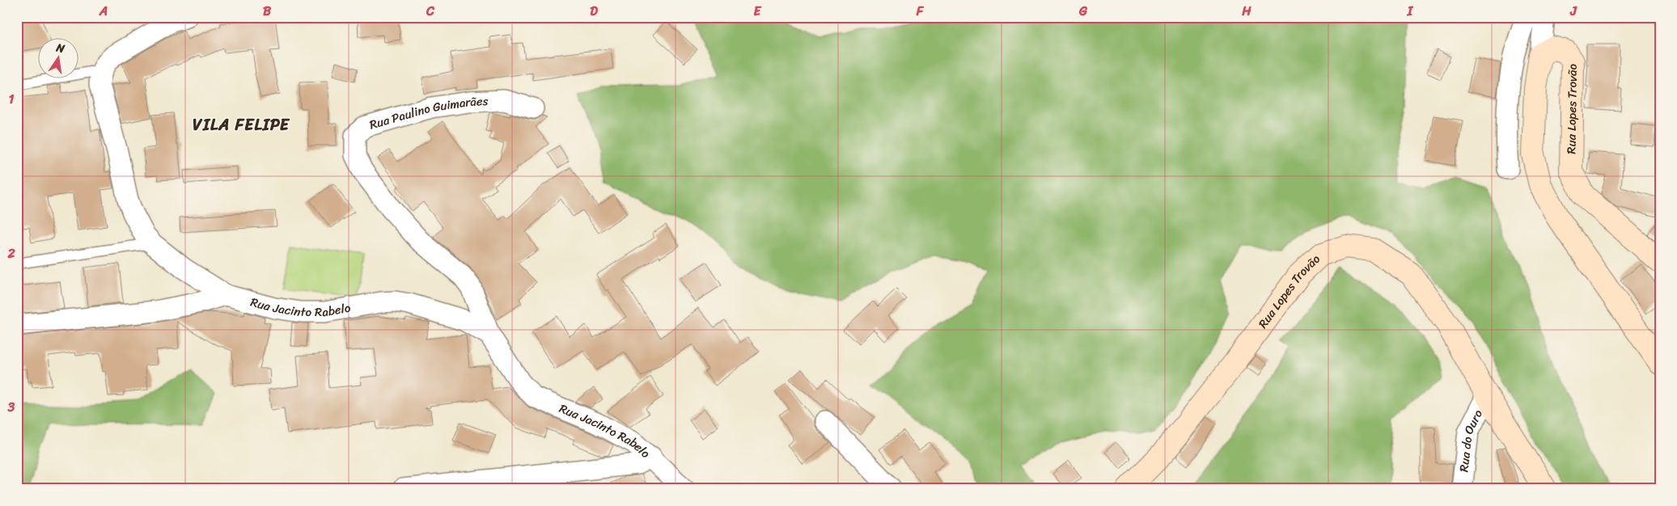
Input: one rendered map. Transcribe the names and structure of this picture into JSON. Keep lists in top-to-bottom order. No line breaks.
{"streets":{"main road":["Rua Lopes Trovão"],"street":["Rua Paulino Guimarães","Rua Jacinto Rabelo","Rua do Ouro"]},"crossings":[["Rua Lopes Trovão","Rua do Ouro"],["Rua Paulino Guimarães","Rua Jacinto Rabelo"]],"districts":["VILA FELIPE"],"north":"top","grid":{"columns":["A","B","C","D","E","F","G","H","I","J"],"rows":["1","2","3"]}}
